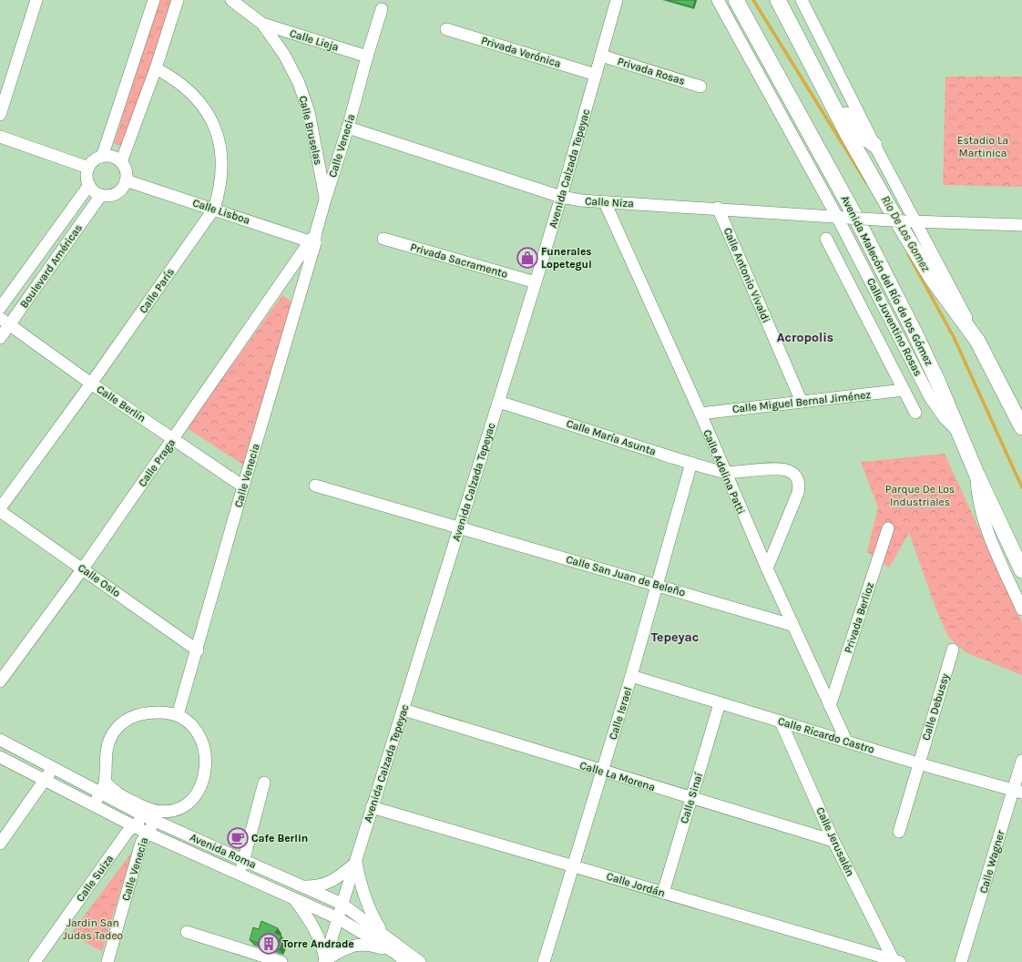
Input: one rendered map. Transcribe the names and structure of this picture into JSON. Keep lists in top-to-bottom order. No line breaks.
{"streets":{"main road":["Avenida Malecón del Río de los Gómez"],"street":["Calle Lieja","Privada Verónica","Privada Rosas","Calle Bruselas","Calle Venecia","Avenida Calzada Tepeyac","Calle Niza","Calle Lisboa","Privada Sacramento","Boulevard Américas","Calle Antonio Vivaldi","Calle París","Calle Juventino Rosas","Calle Miguel Bernal Jiménez","Calle Berlín","Calle María Asunta","Calle Praga","Calle Adelina Patti","Calle San Juan de Beleño","Calle Oslo","Privada Berlioz","Calle Debussy","Calle Israel","Calle Ricardo Castro","Calle La Morena","Calle Sinaí","Calle Jerusalén","Avenida Roma","Calle Wagner","Calle Suiza","Calle Jordán"]},"crossings":[["Calle Lieja","Calle Bruselas"],["Calle Lieja","Calle Venecia"],["Privada Verónica","Avenida Calzada Tepeyac"],["Privada Rosas","Avenida Calzada Tepeyac"],["Calle Bruselas","Calle Venecia"],["Calle Venecia","Calle Niza"],["Calle Venecia","Calle Lisboa"],["Calle Venecia","Calle Berlín"],["Calle Venecia","Calle Praga"],["Calle Venecia","Calle Oslo"],["Calle Venecia","Avenida Roma"],["Calle Venecia","Calle Suiza"],["Avenida Calzada Tepeyac","Calle Niza"],["Avenida Calzada Tepeyac","Privada Sacramento"],["Avenida Calzada Tepeyac","Calle María Asunta"],["Avenida Calzada Tepeyac","Calle San Juan de Beleño"],["Avenida Calzada Tepeyac","Calle La Morena"],["Avenida Calzada Tepeyac","Avenida Roma"],["Avenida Calzada Tepeyac","Calle Jordán"],["Calle Niza","Calle Antonio Vivaldi"],["Calle Niza","Avenida Malecón del Río de los Gómez"],["Calle Niza","Calle Juventino Rosas"],["Calle Niza","Calle Adelina Patti"],["Calle Lisboa","Boulevard Américas"],["Calle Lisboa","Calle París"],["Calle Lisboa","Calle Praga"],["Boulevard Américas","Calle Berlín"],["Calle Antonio Vivaldi","Calle Miguel Bernal Jiménez"],["Avenida Malecón del Río de los Gómez","Calle Juventino Rosas"],["Calle París","Calle Berlín"],["Calle Juventino Rosas","Calle Miguel Bernal Jiménez"],["Calle Miguel Bernal Jiménez","Calle Adelina Patti"],["Calle Berlín","Calle Praga"],["Calle María Asunta","Calle Adelina Patti"],["Calle María Asunta","Calle Israel"],["Calle Praga","Calle Oslo"],["Calle Adelina Patti","Calle San Juan de Beleño"],["Calle Adelina Patti","Privada Berlioz"],["Calle Adelina Patti","Calle Ricardo Castro"],["Calle San Juan de Beleño","Calle Israel"],["Calle Debussy","Calle Ricardo Castro"],["Calle Israel","Calle Ricardo Castro"],["Calle Israel","Calle La Morena"],["Calle Israel","Calle Jordán"],["Calle Ricardo Castro","Calle Sinaí"],["Calle Ricardo Castro","Calle Jerusalén"],["Calle Ricardo Castro","Calle Wagner"],["Calle La Morena","Calle Sinaí"],["Calle La Morena","Calle Jerusalén"],["Calle Sinaí","Calle Jordán"],["Calle Jerusalén","Calle Jordán"],["Avenida Roma","Calle Suiza"]],"districts":["Acropolis","Tepeyac"],"water":["Rio De Los Gomez"],"parks":["Estadio La Martinica","Parque De Los Industriales","Jardin San Judas Tadeo"],"places":{"shop":["Funerales Lopetegui"],"cafe":["Cafe Berlin"],"building":["Torre Andrade"]}}
